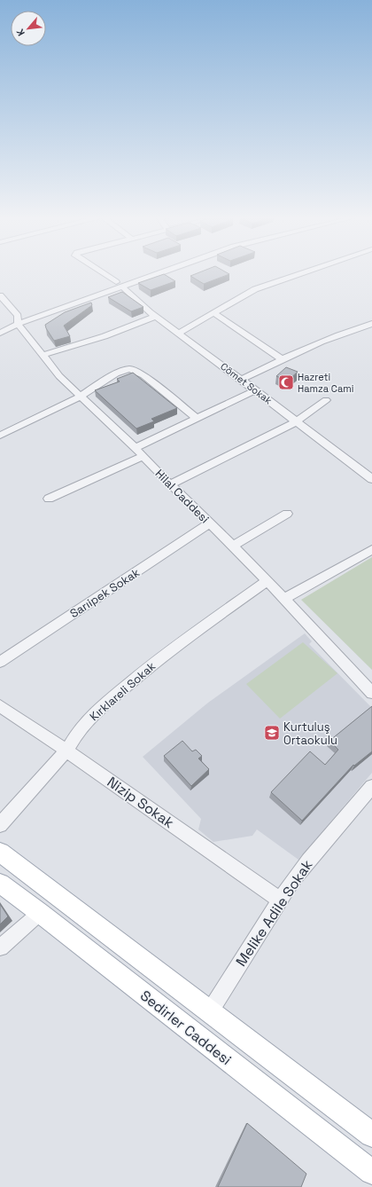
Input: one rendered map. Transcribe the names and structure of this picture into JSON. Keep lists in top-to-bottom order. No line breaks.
{"streets":{"main road":["Sedirler Caddesi"],"street":["Cömet Sokak","Hilal Caddesi","Sarıipek Sokak","Kırklareli Sokak","Nizip Sokak","Melike Adile Sokak"]},"crossings":[["Hilal Caddesi","Sarıipek Sokak"],["Hilal Caddesi","Kırklareli Sokak"],["Kırklareli Sokak","Nizip Sokak"],["Nizip Sokak","Melike Adile Sokak"]],"places":{"mosque":["Hazreti Hamza Cami"],"school or university":["Kurtuluş Ortaokulu"]},"north":"bottom left"}
